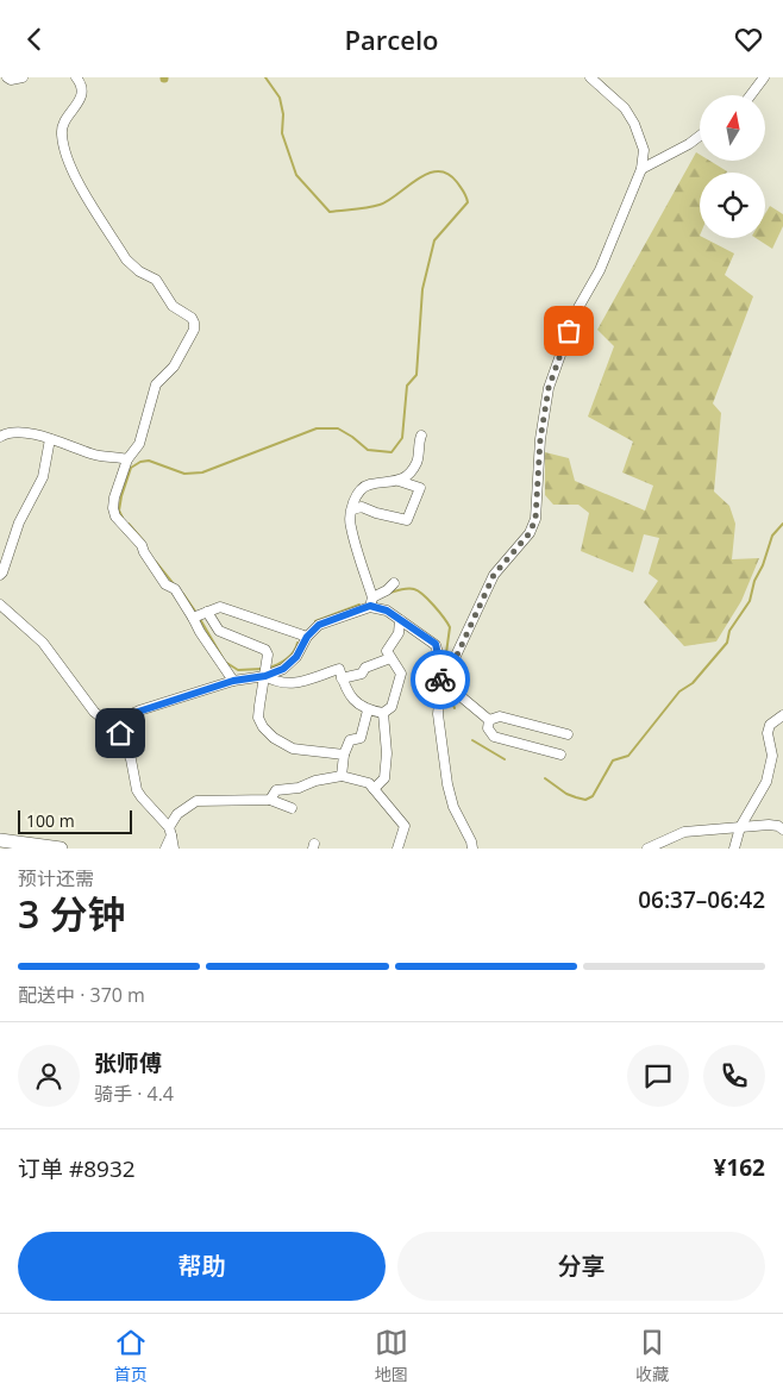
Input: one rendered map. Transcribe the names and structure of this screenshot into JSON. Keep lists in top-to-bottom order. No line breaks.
{"scale_bar":"100 m","north":"top","page":{"header":"Parcelo","scale":"100 m","heading":["3 分钟","预计还需","06:37–06:42"],"panel":["张师傅","骑手 · 4.4","订单 #8932","¥162"],"bar":"配送中 · 370 m","buttons":["帮助","分享"],"tabs":["首页","地图","收藏"]}}
